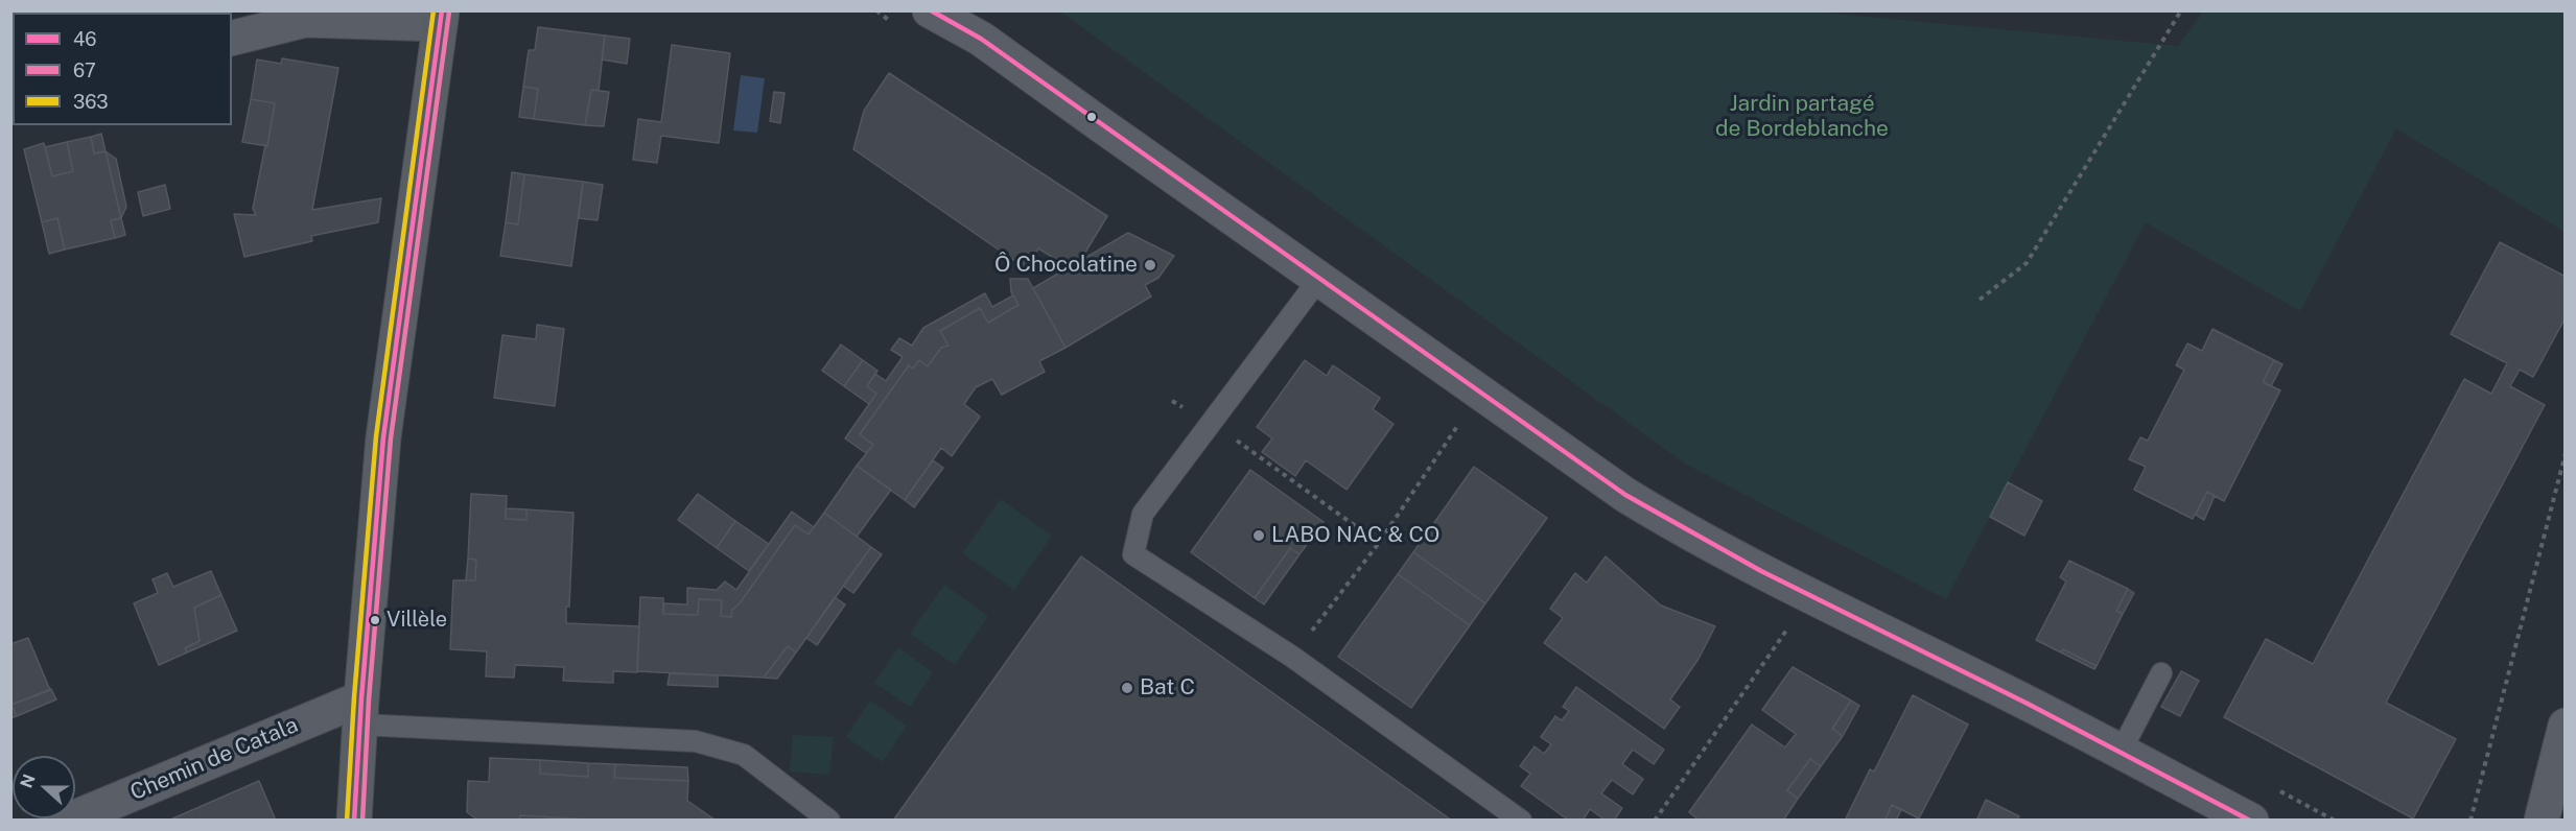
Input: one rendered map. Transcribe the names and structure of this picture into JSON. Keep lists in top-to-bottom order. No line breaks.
{"streets":{"street":["Chemin de Catala"]},"parks":["Jardin partagé de Bordeblanche"],"places":["Ô Chocolatine","LABO NAC & CO","Villèle","Bat C"],"lines":["transit line 46","transit line 363","transit line 67"],"legend":["46","67","363"],"north":"left"}
